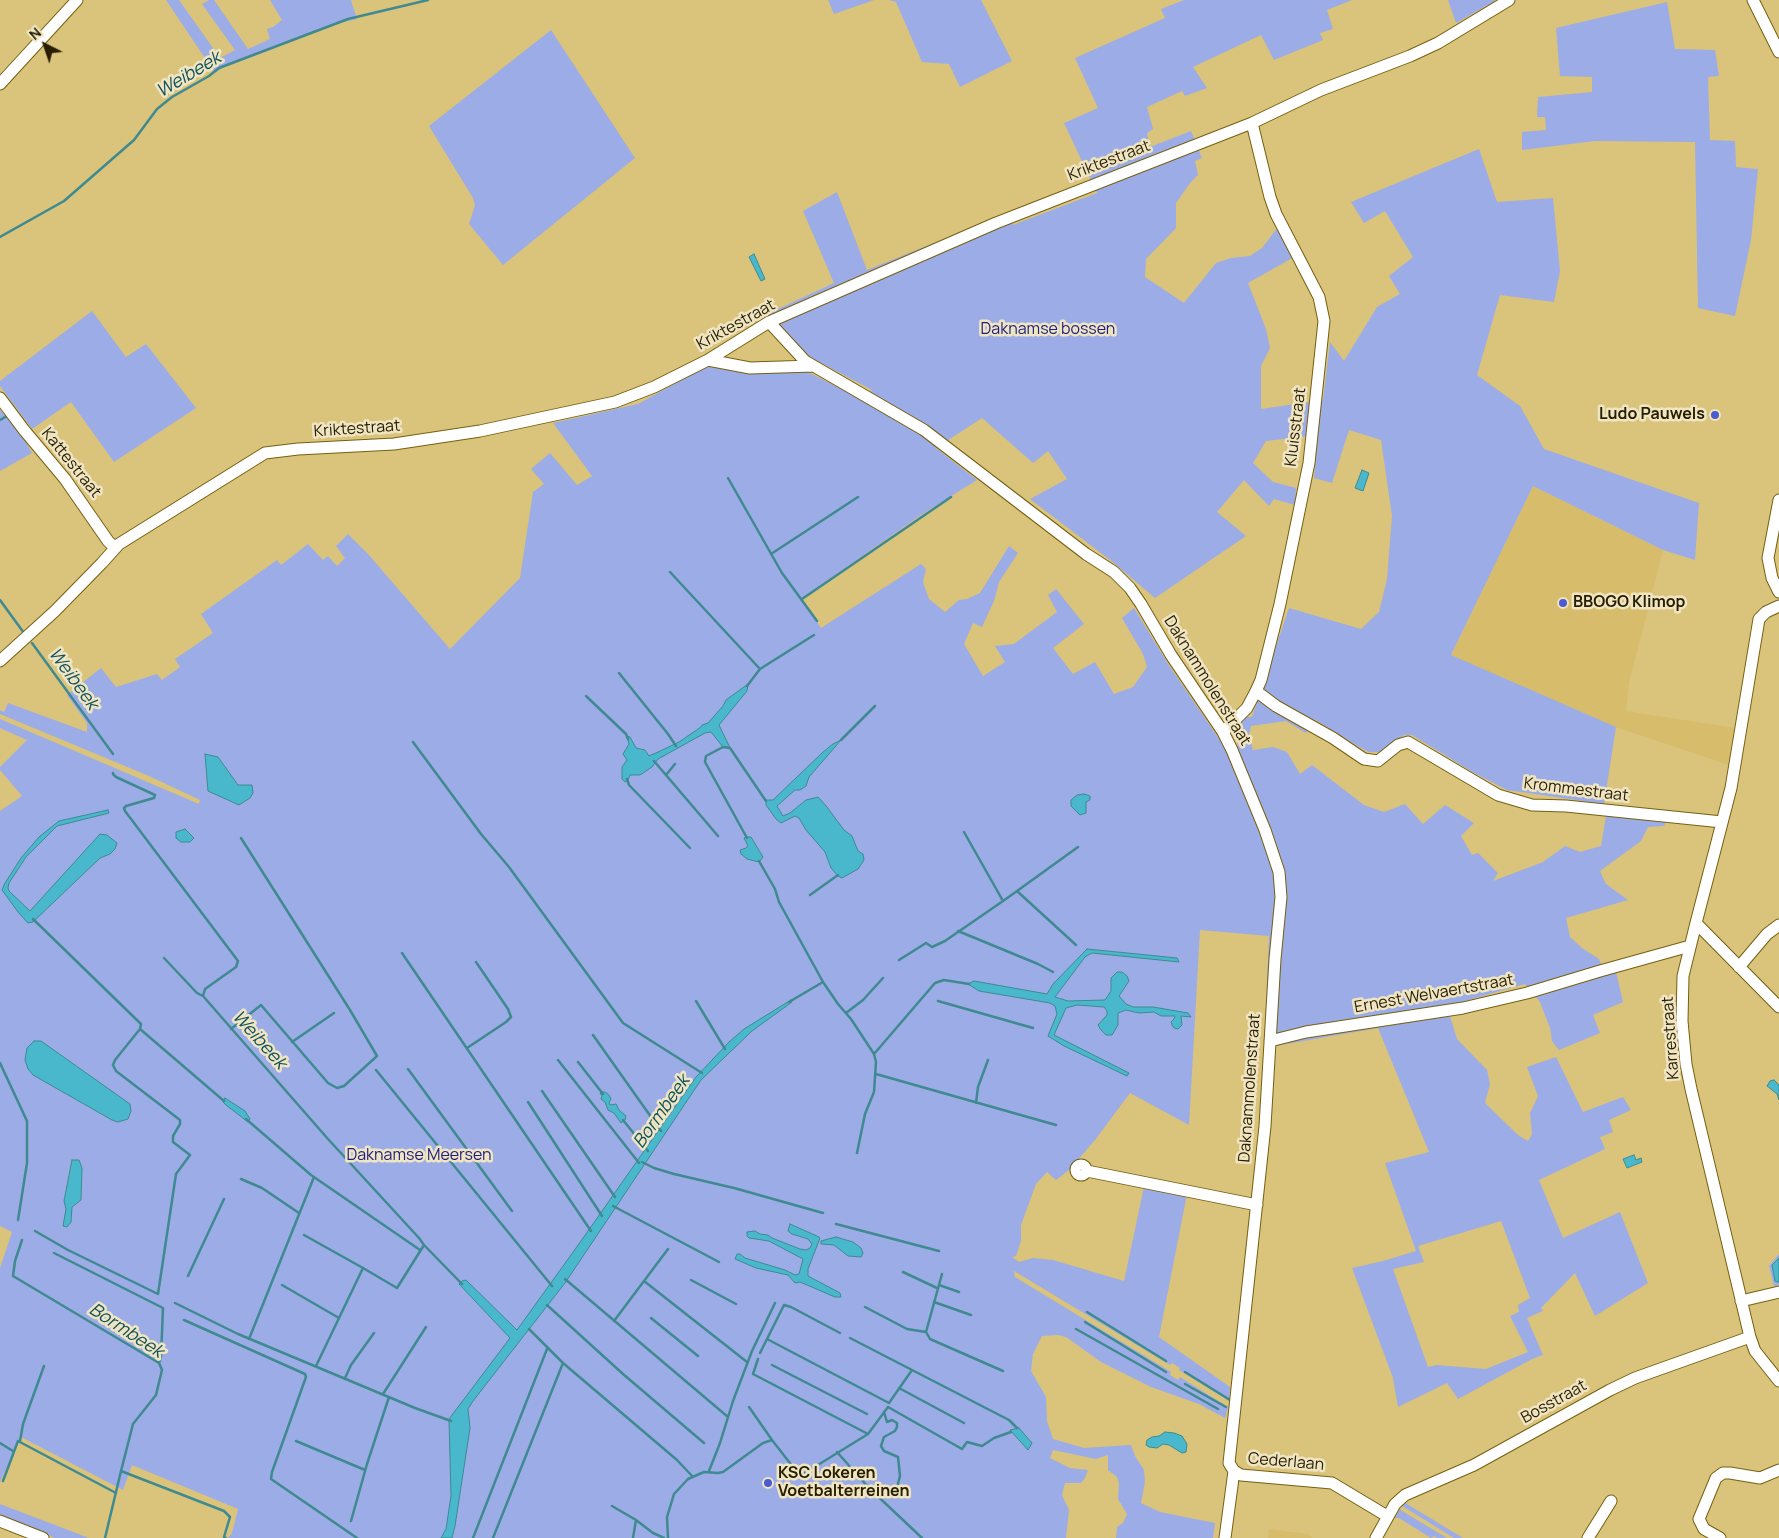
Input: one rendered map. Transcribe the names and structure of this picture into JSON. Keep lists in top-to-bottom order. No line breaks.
{"streets":{"street":["Kriktestraat","Kluisstraat","Kattestraat","Daknammolenstraat","Krommestraat","Ernest Welvaertstraat","Karrestraat","Bosstraat","Cederlaan"]},"crossings":[["Kriktestraat","Kluisstraat"],["Kriktestraat","Kattestraat"],["Kriktestraat","Daknammolenstraat"],["Kluisstraat","Daknammolenstraat"],["Kluisstraat","Krommestraat"],["Daknammolenstraat","Ernest Welvaertstraat"],["Daknammolenstraat","Cederlaan"],["Krommestraat","Karrestraat"],["Ernest Welvaertstraat","Karrestraat"],["Karrestraat","Bosstraat"],["Bosstraat","Cederlaan"]],"water":["Weibeek","Bormbeek"],"parks":["Daknamse bossen","Daknamse Meersen"],"places":["Ludo Pauwels","BBOGO Klimop","KSC Lokeren Voetbalterreinen"],"north":"top left"}
